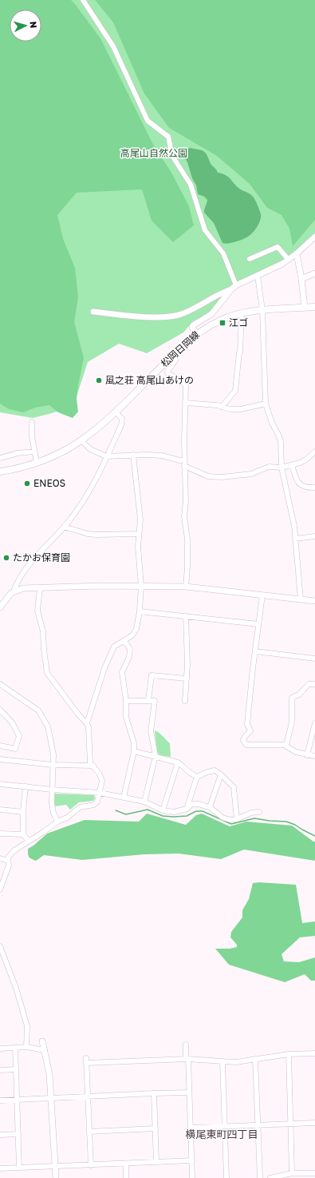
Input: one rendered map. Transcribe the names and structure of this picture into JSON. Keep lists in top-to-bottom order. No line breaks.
{"streets":{"main road":["松岡日岡線"]},"districts":["横尾東町四丁目"],"parks":["高尾山自然公園"],"places":{"transit":["江ゴ"],"other":["風之荘 高尾山あけの","ENEOS","たかお保育園"]},"north":"right"}
